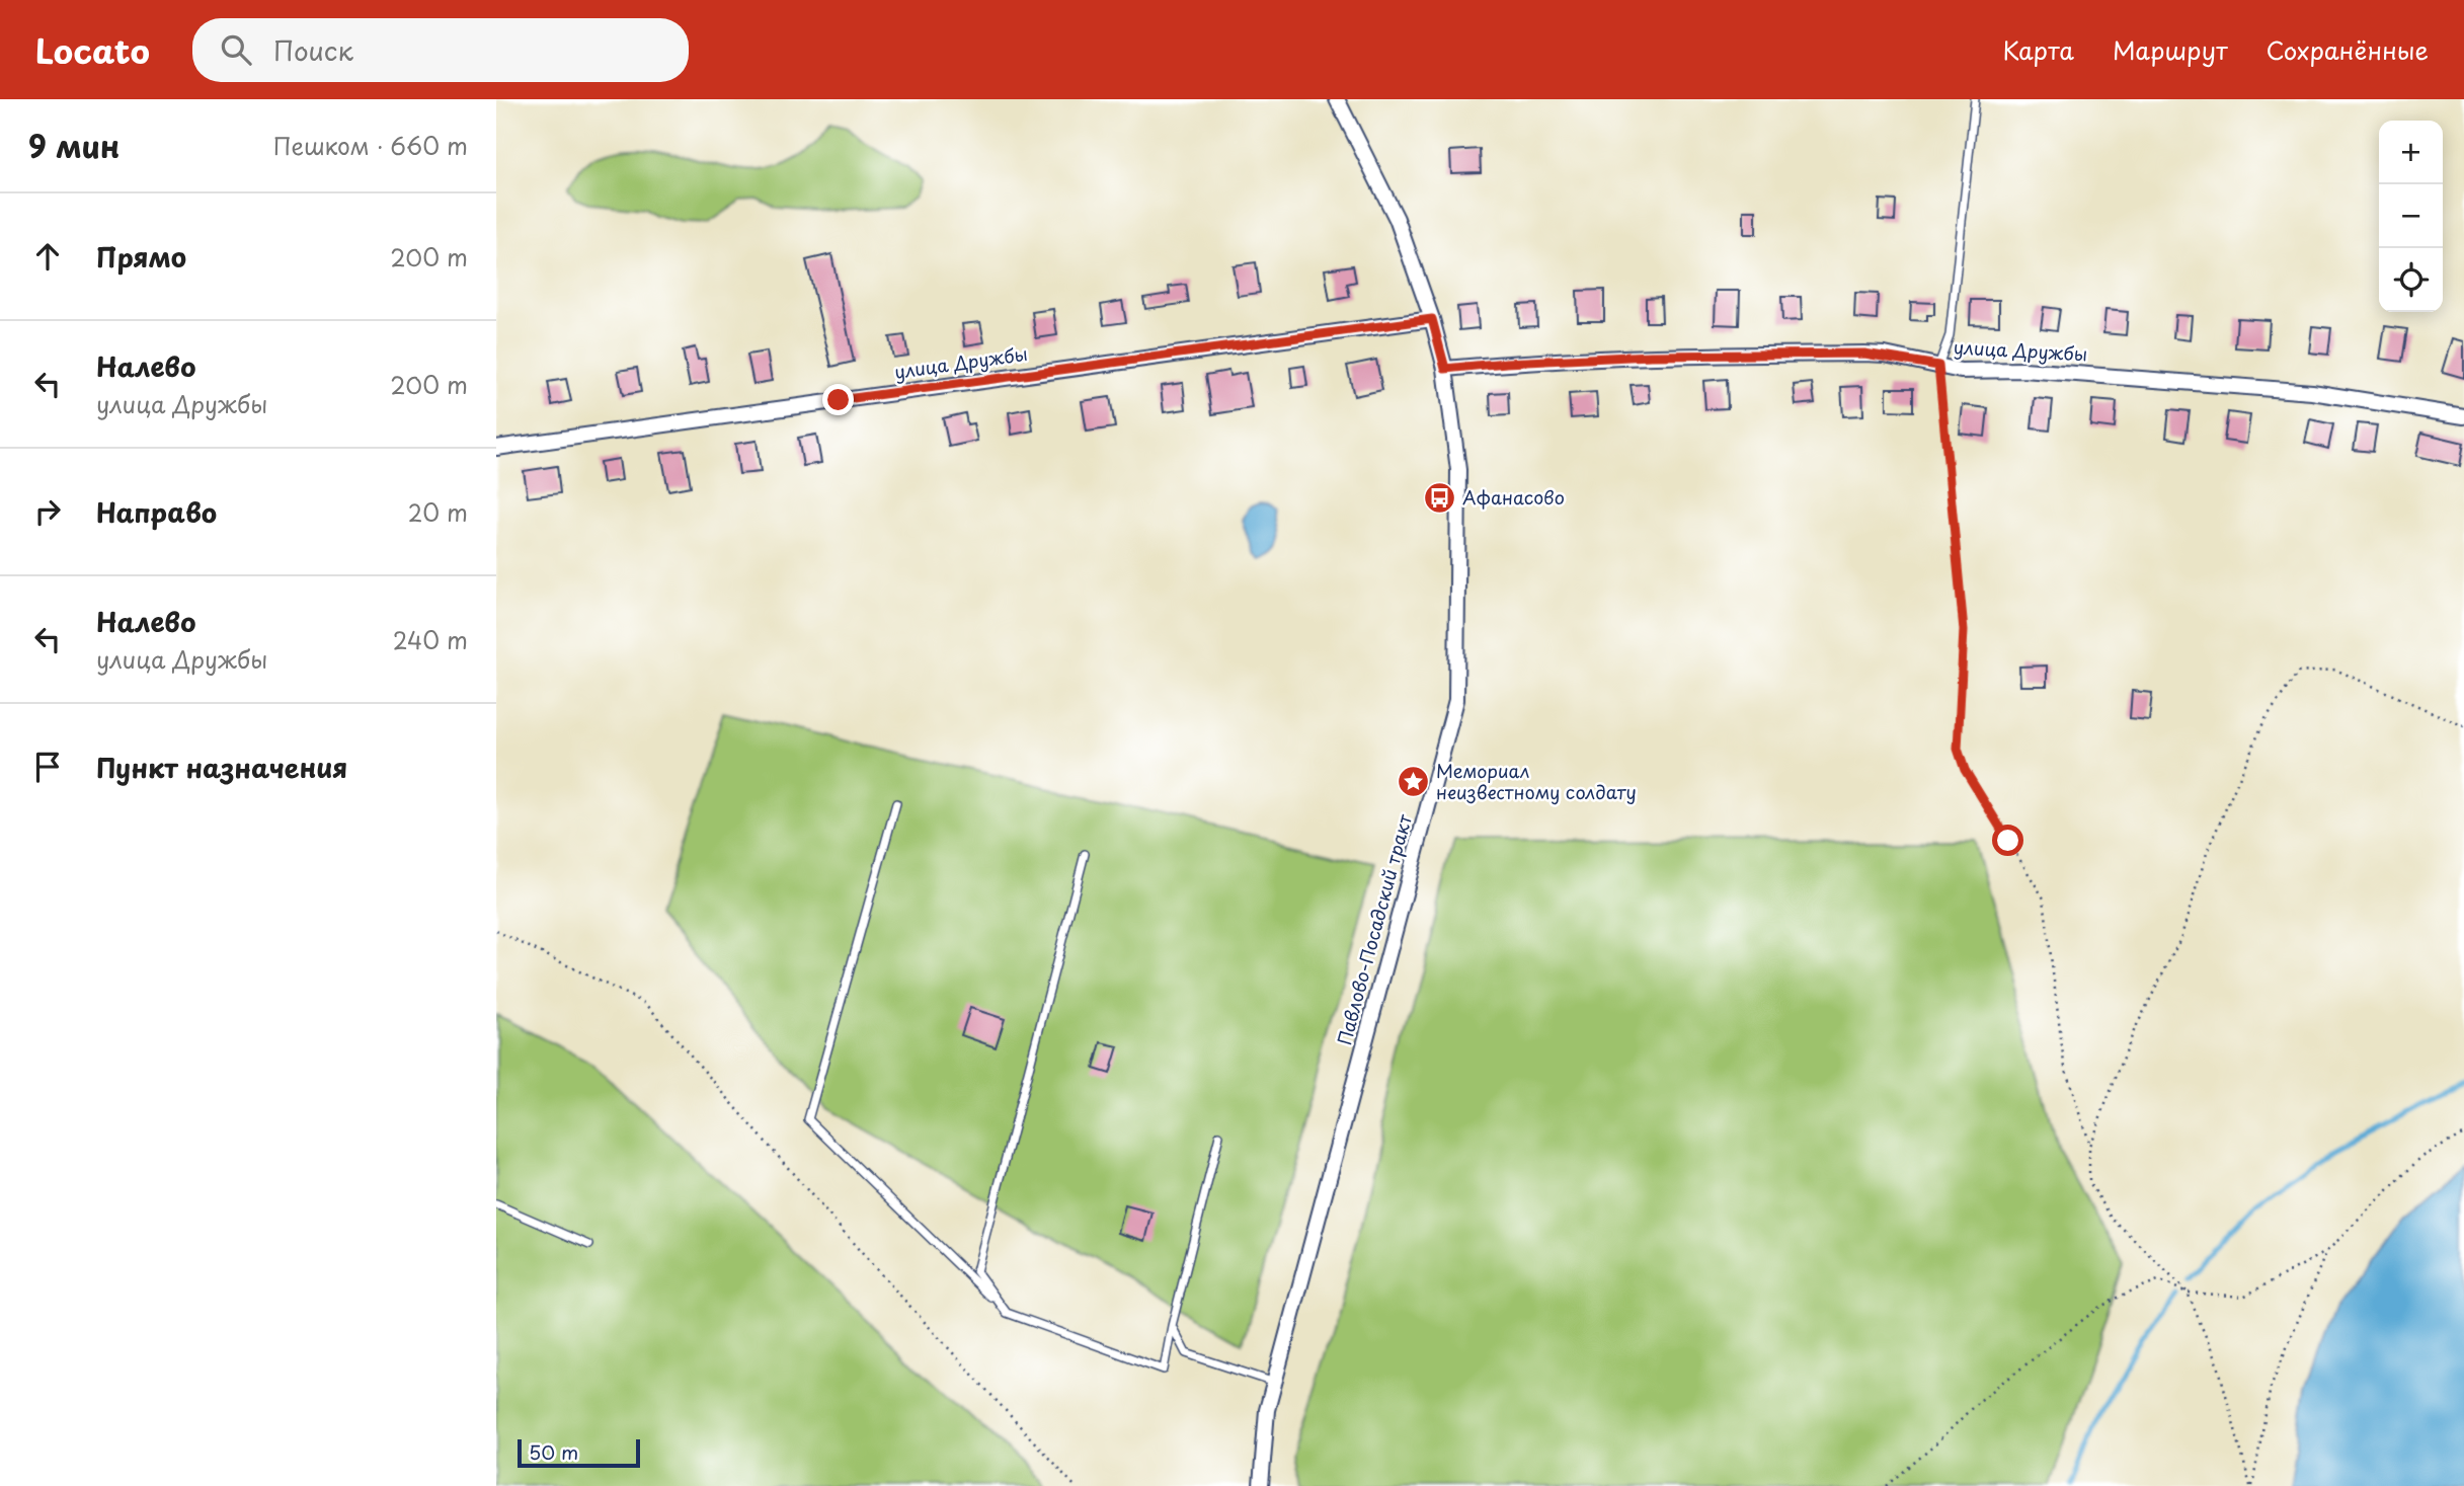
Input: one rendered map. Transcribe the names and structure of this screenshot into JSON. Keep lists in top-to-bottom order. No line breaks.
{"streets":{"street":["улица Дружбы","Павлово-Посадский тракт"]},"crossings":[["улица Дружбы","Павлово-Посадский тракт"]],"places":{"bus stop":["Афанасово"],"place":["Мемориал неизвестному солдату"]},"scale_bar":"50 m","page":{"header":"Locato","search":"Поиск","nav":["Карта","Маршрут","Сохранённые"],"heading":["9 мин","Пешком · 660 m"],"map_buttons":["+","−"],"list":[["Прямо","200 m"],["Налево","улица Дружбы","200 m"],["Направо","20 m"],["Налево","улица Дружбы","240 m"],"Пункт назначения"],"scale":"50 m"}}
